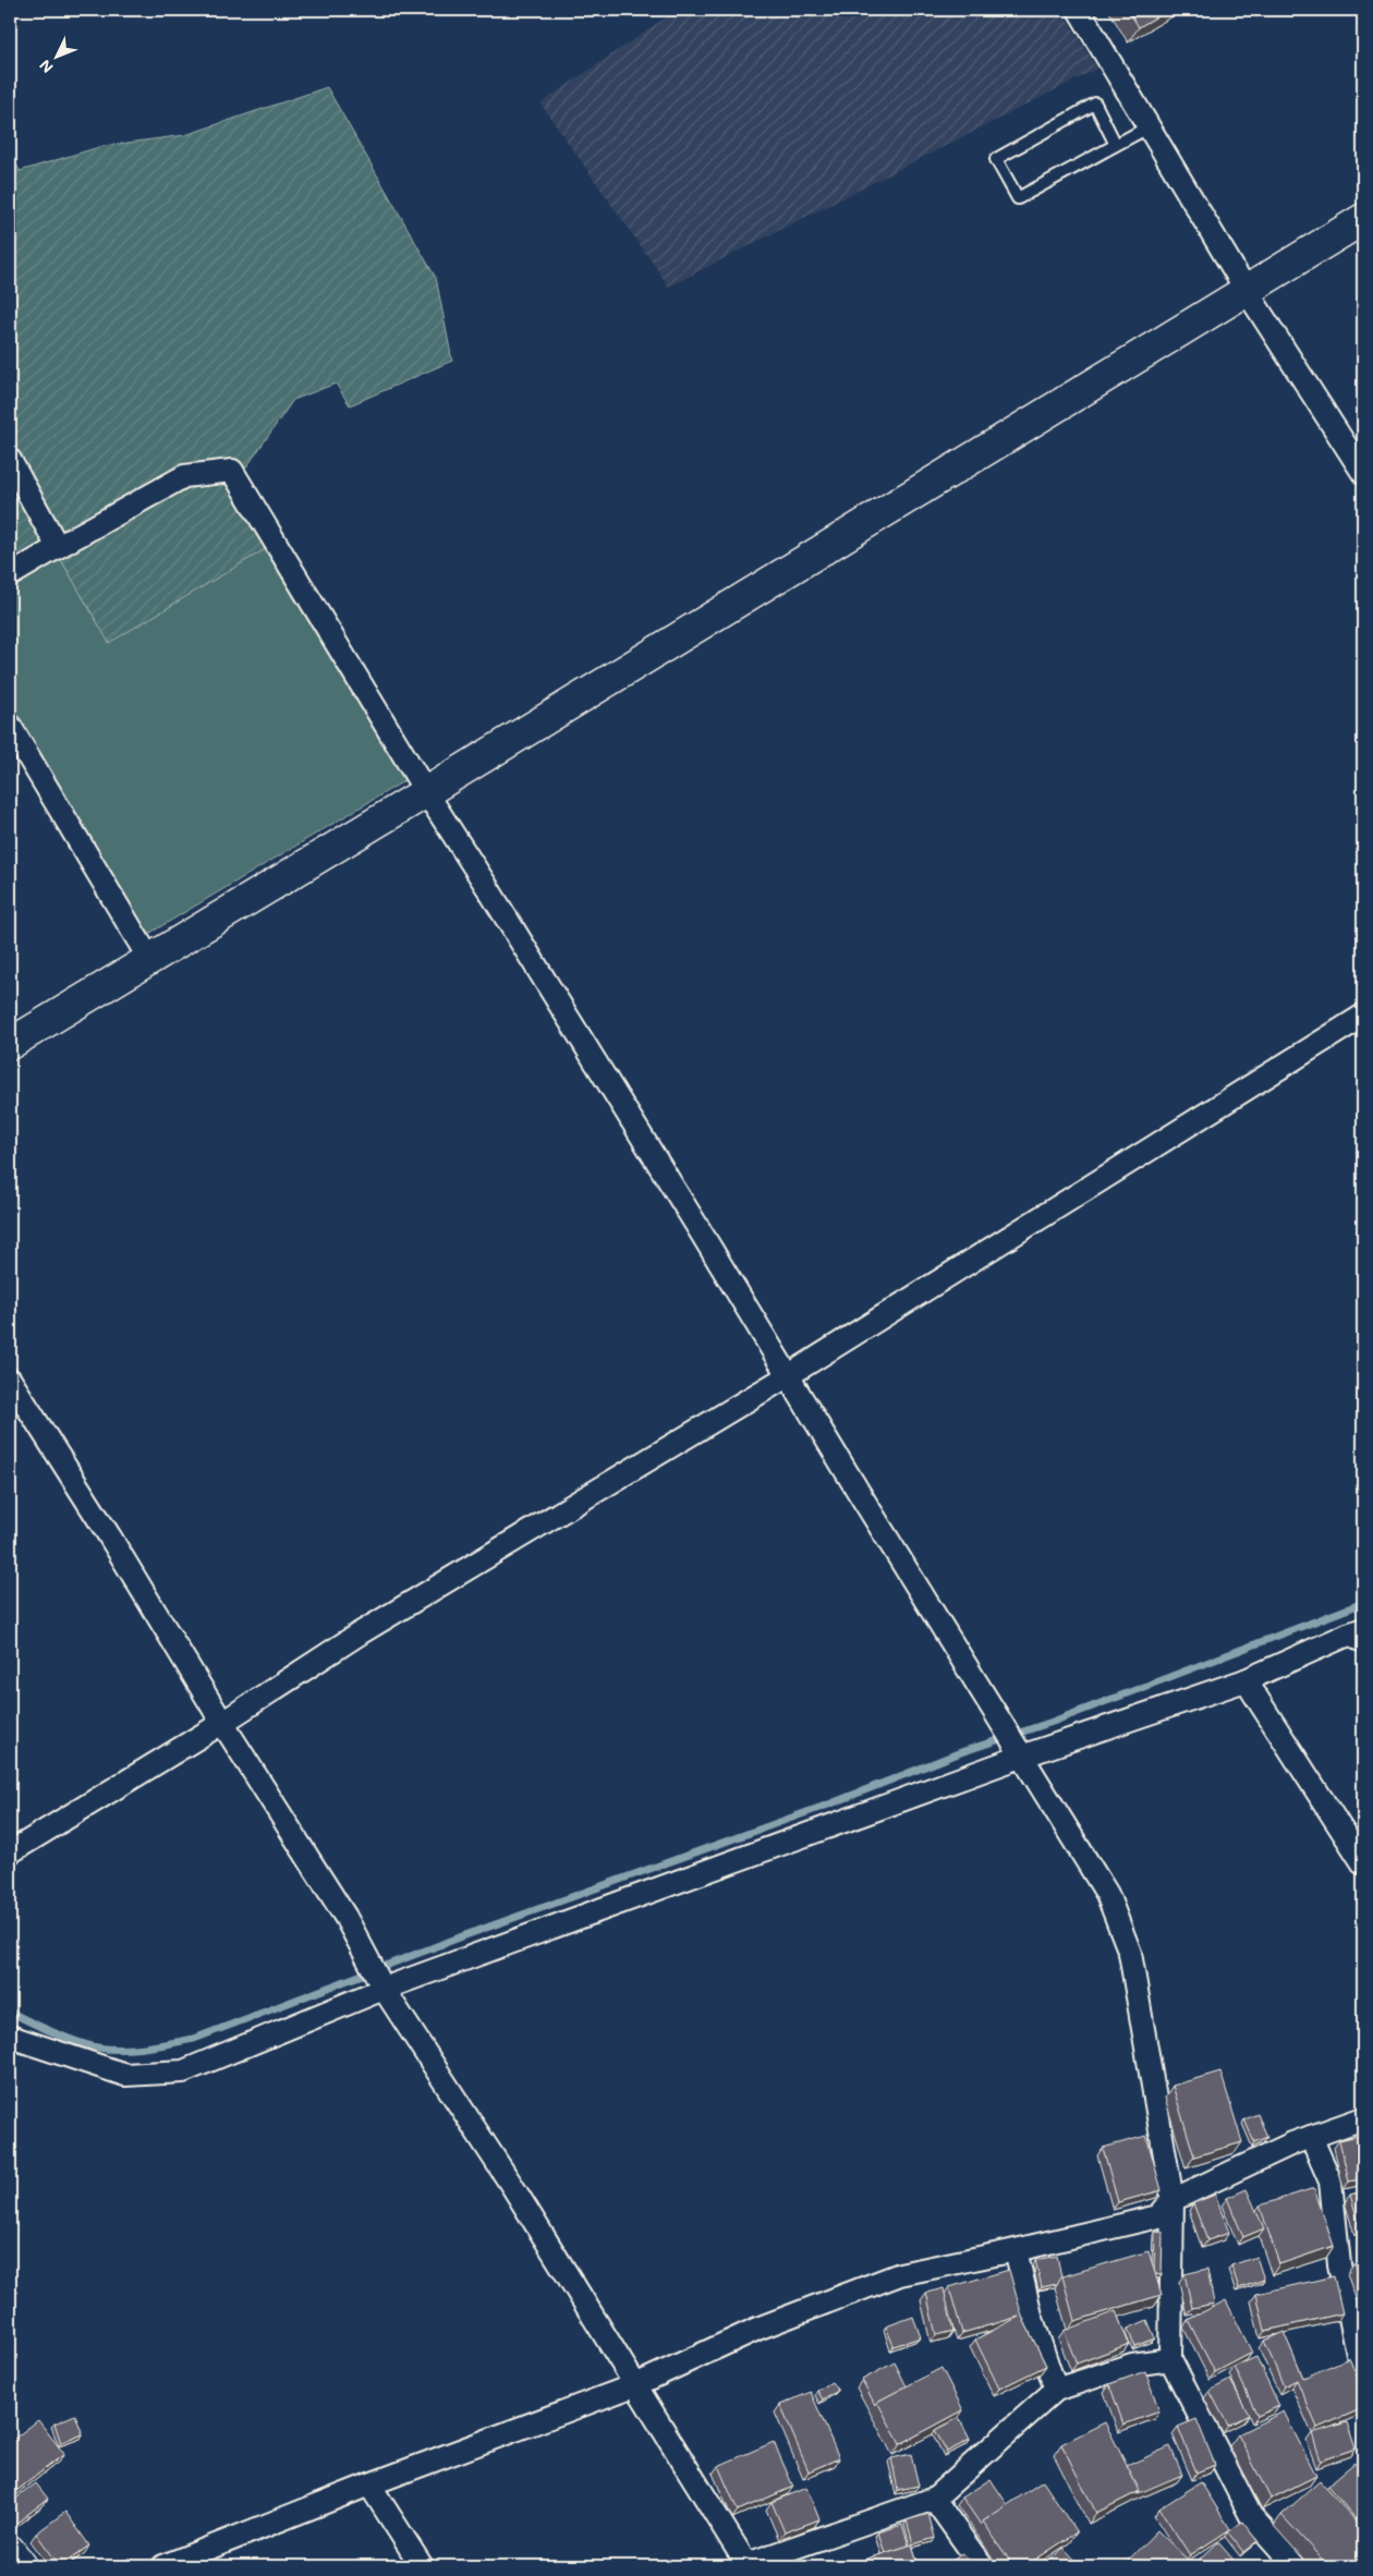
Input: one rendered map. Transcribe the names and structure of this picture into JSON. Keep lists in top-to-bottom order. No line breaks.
{"north":"bottom left"}
